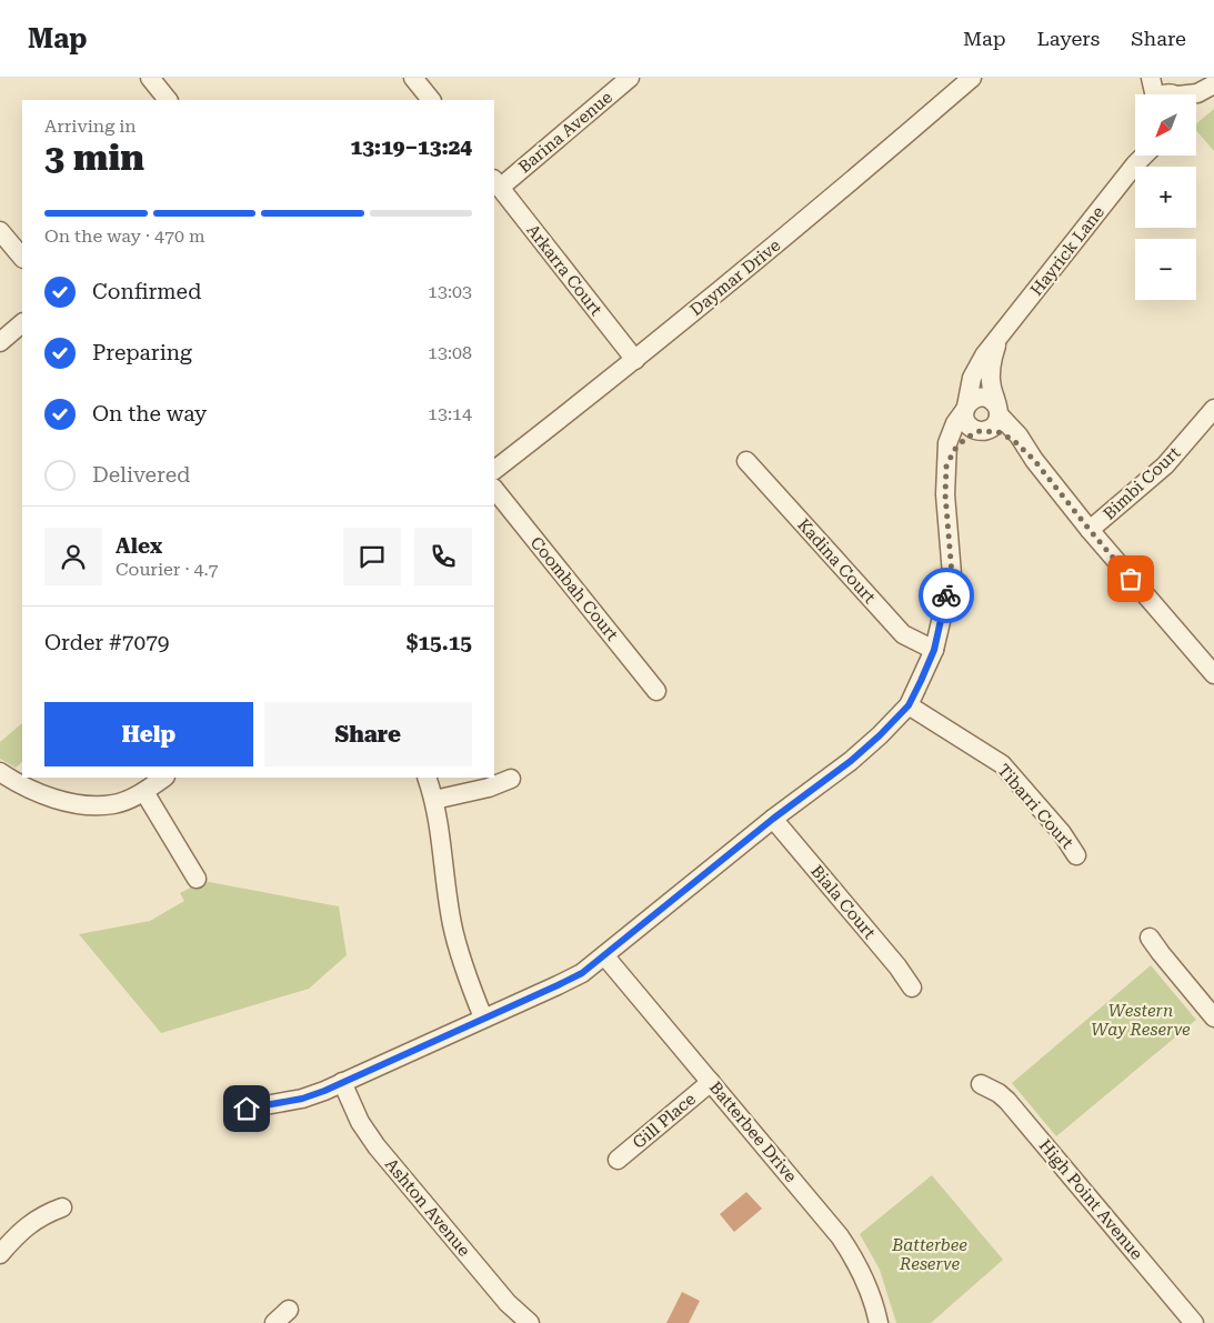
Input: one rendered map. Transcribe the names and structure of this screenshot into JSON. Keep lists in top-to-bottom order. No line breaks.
{"streets":{"street":["Barina Avenue","Hayrick Lane","Arkarra Court","Daymar Drive","Bimbi Court","Kadina Court","Coombah Court","Tibarri Court","Biala Court","Gill Place","Batterbee Drive","High Point Avenue","Ashton Avenue"]},"crossings":[["Barina Avenue","Arkarra Court"],["Hayrick Lane","Kadina Court"],["Hayrick Lane","Tibarri Court"],["Hayrick Lane","Biala Court"],["Hayrick Lane","Batterbee Drive"],["Hayrick Lane","Ashton Avenue"],["Arkarra Court","Daymar Drive"],["Gill Place","Batterbee Drive"]],"parks":["Western Way Reserve","Batterbee Reserve"],"north":"bottom left","page":{"header":"Map","nav":["Map","Layers","Share"],"map_buttons":["+","−"],"heading":["3 min","Arriving in","13:19–13:24"],"panel":["Alex","Courier · 4.7","Order #7079","$15.15"],"bar":"On the way · 470 m","list":[["Confirmed","13:03"],["Preparing","13:08"],["On the way","13:14"],"Delivered"],"buttons":["Help","Share"]}}
